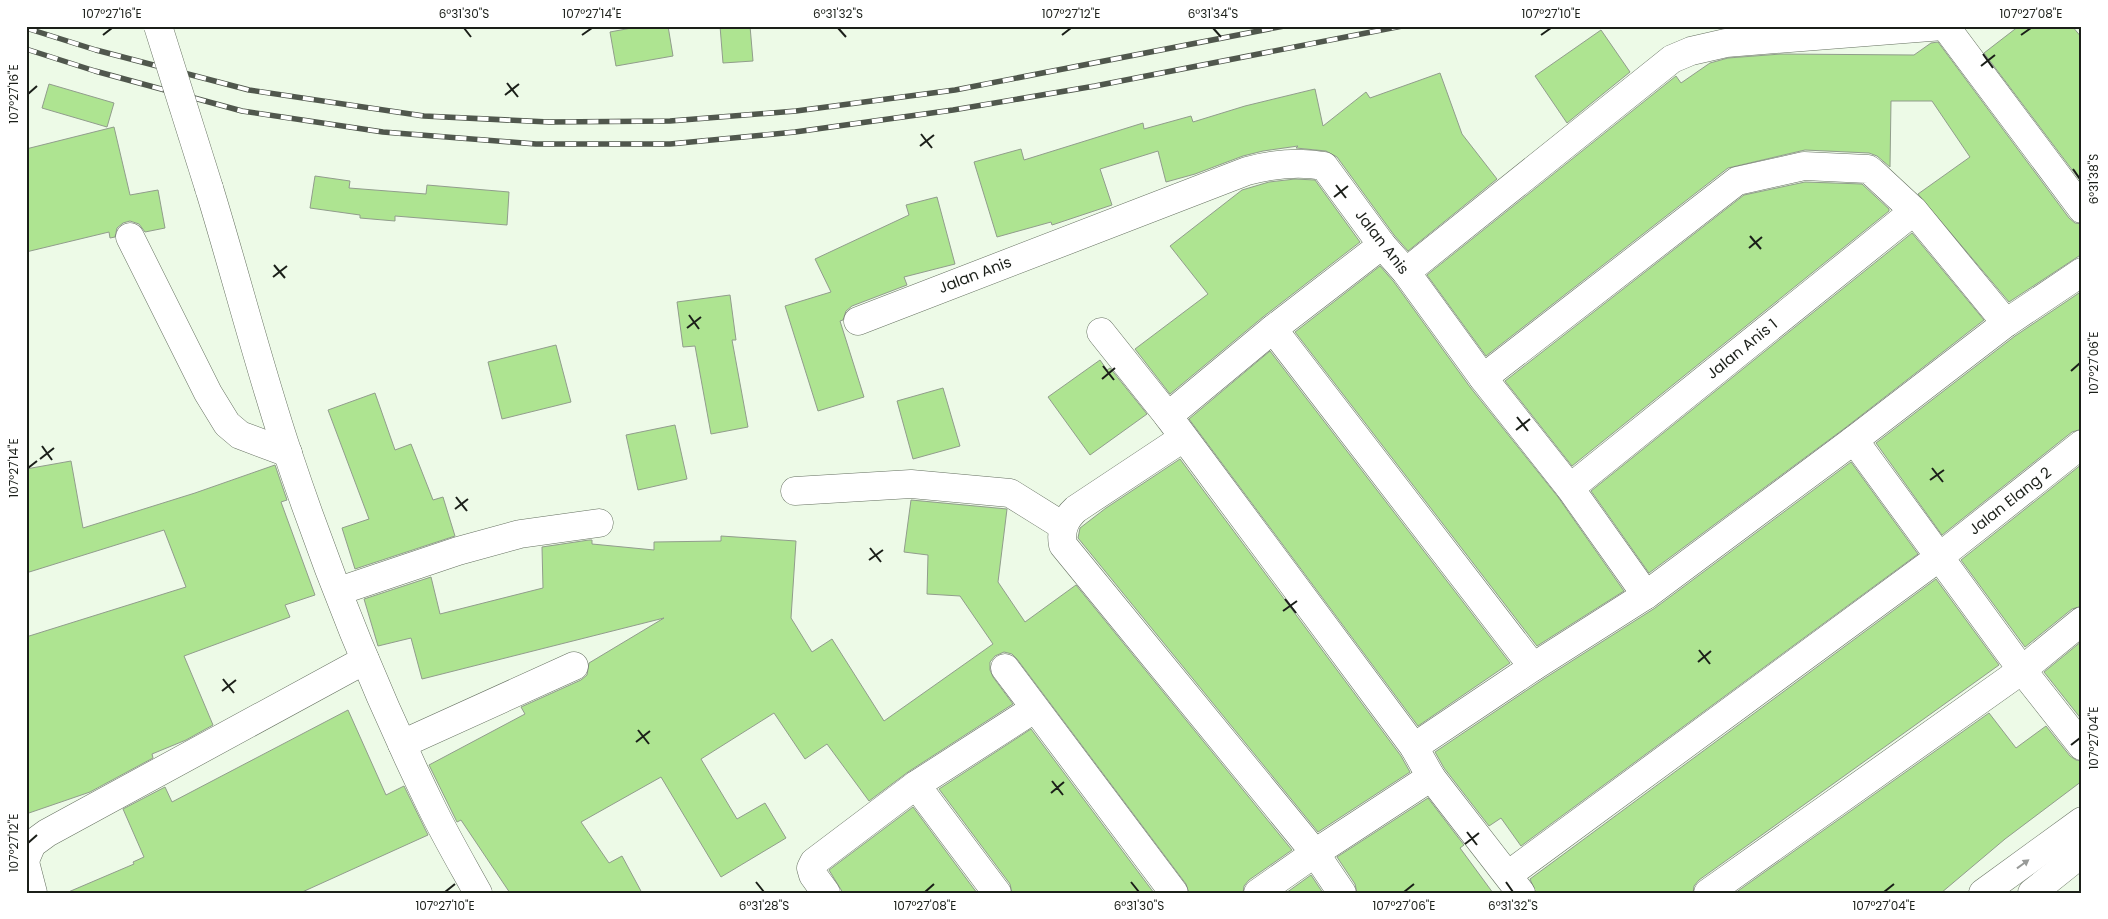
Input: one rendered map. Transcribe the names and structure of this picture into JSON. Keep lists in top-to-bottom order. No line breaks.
{"streets":{"street":["Jalan Anis","Jalan Anis 1","Jalan Elang 2"]},"crossings":[["Jalan Anis","Jalan Anis 1"]],"coordinates":["107°27'16\"E","6°31'30\"S","107°27'14\"E","6°31'32\"S","107°27'12\"E","6°31'34\"S","107°27'10\"E","107°27'08\"E","6°31'38\"S","107°27'06\"E","107°27'04\"E","6°31'28\"S"]}
